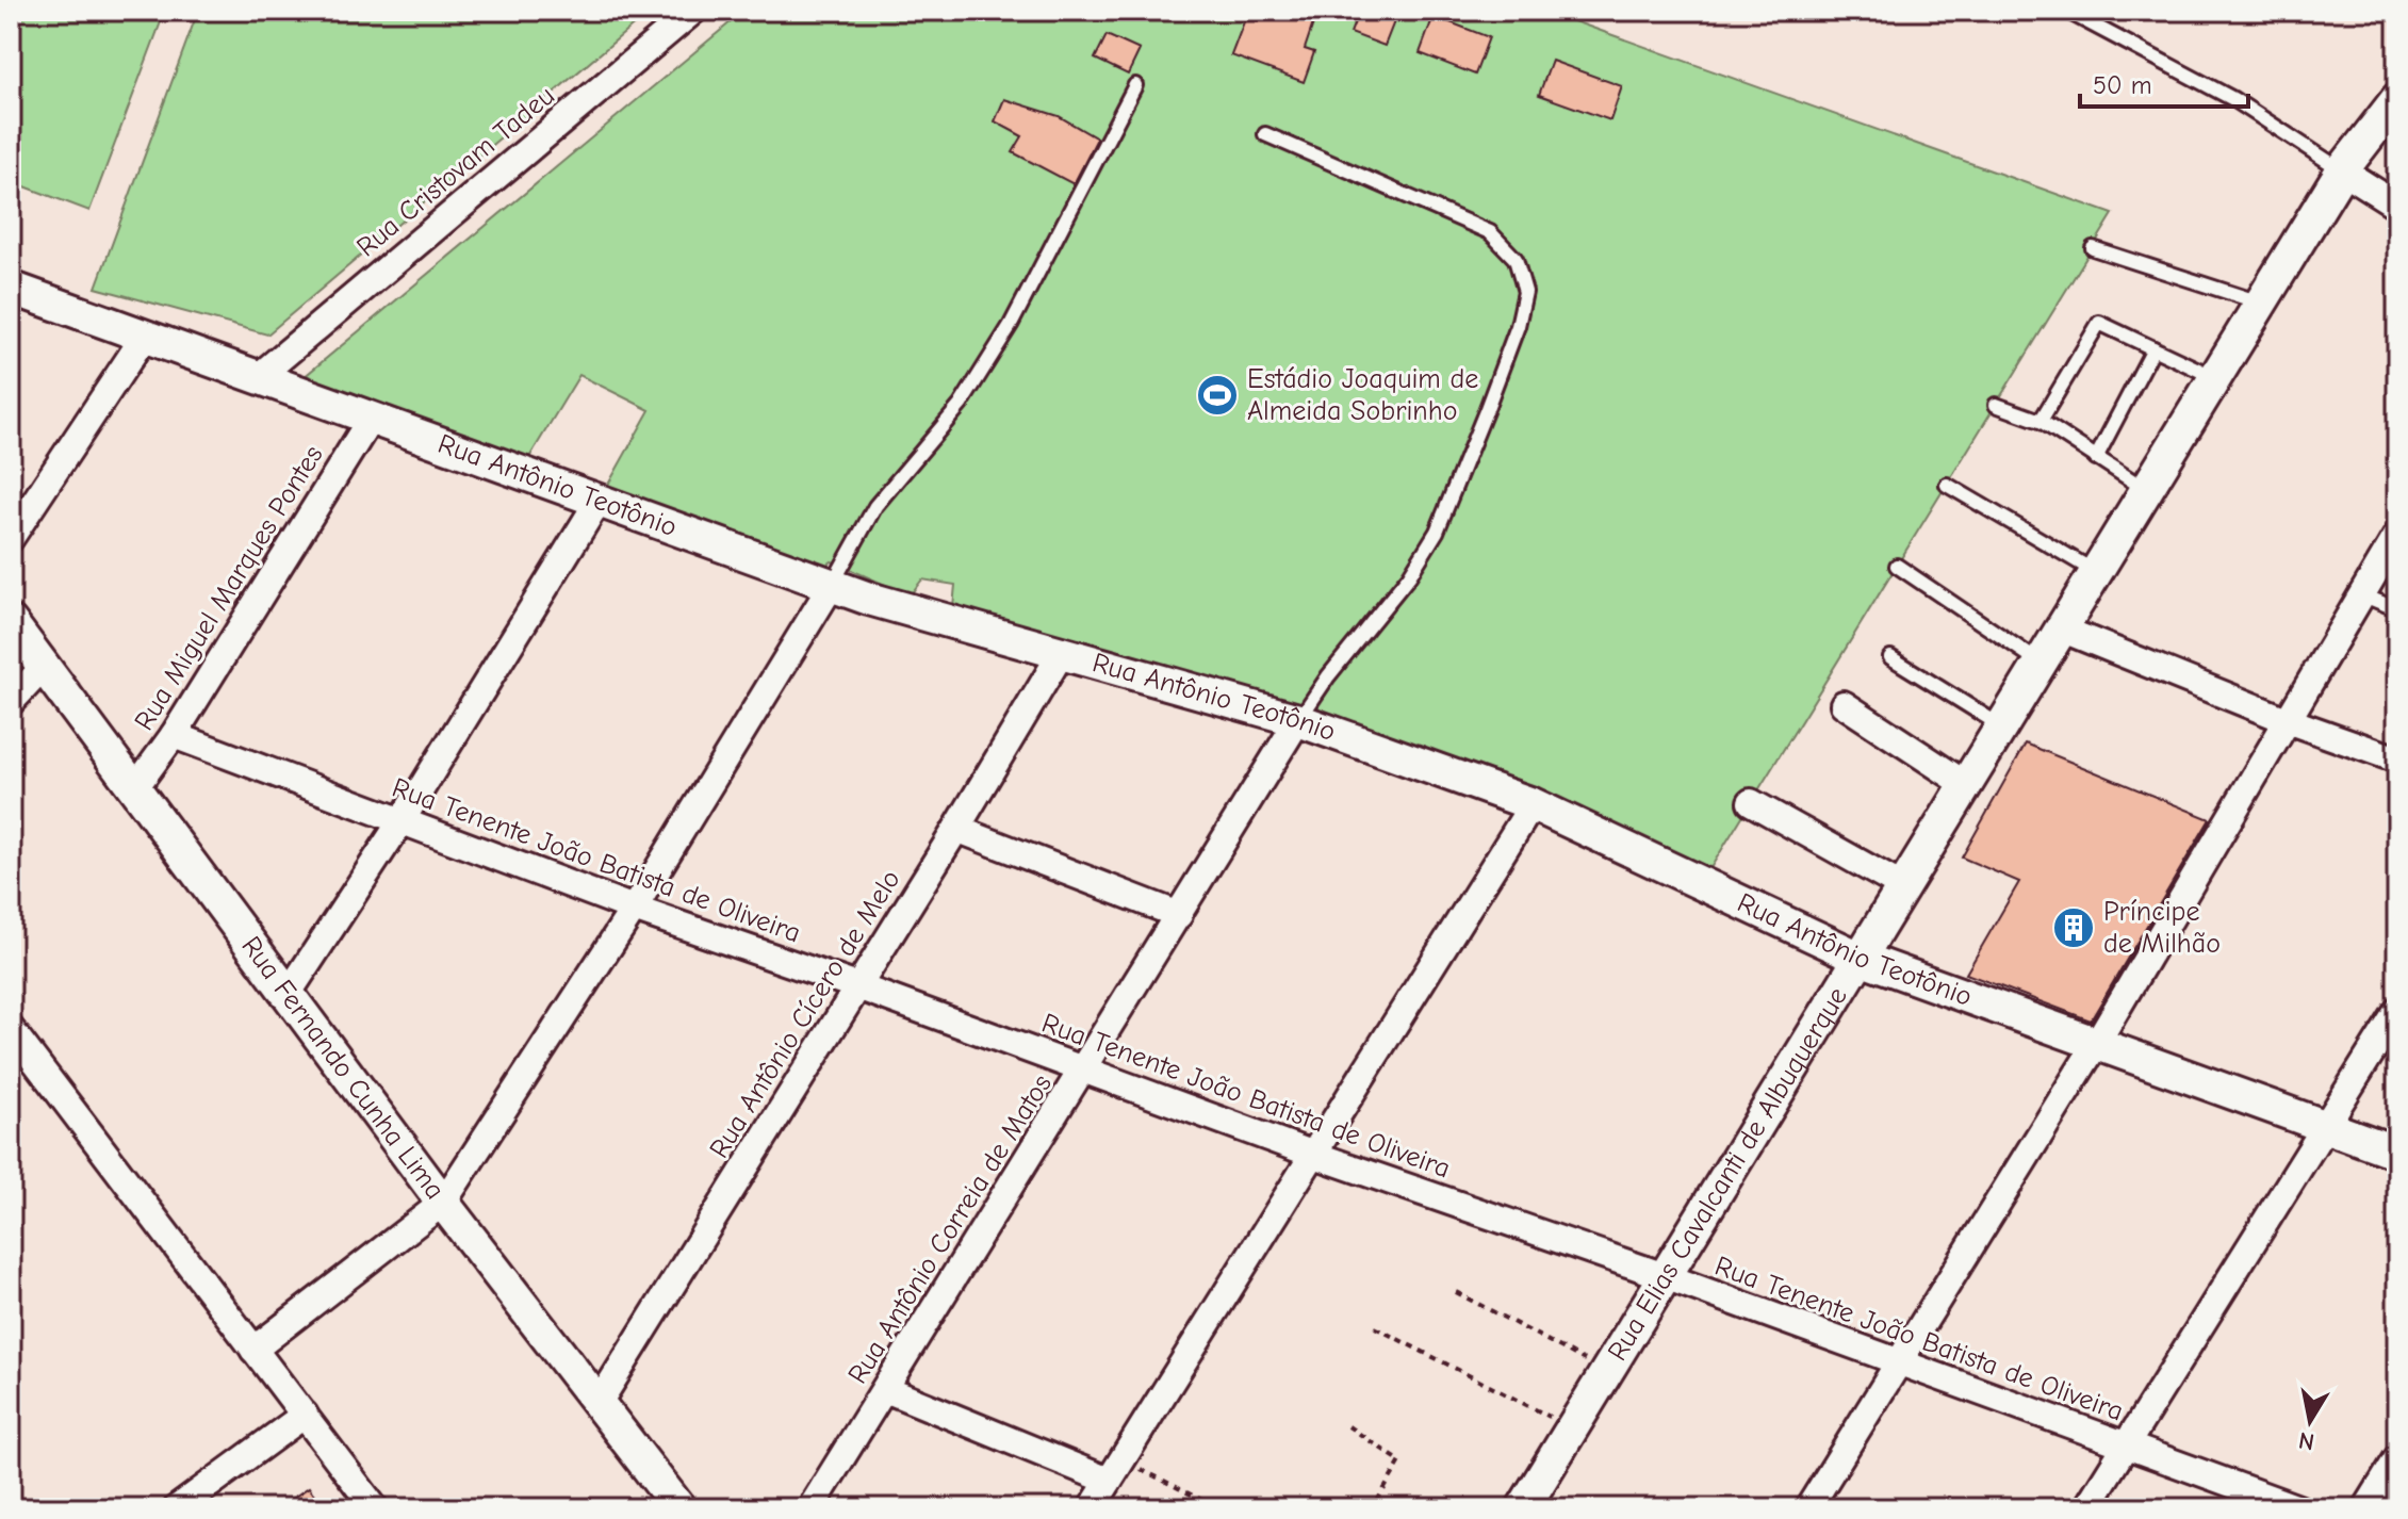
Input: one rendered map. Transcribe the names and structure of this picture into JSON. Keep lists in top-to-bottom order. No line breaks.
{"streets":{"street":["Rua Cristovam Tadeu","Rua Antônio Teotônio","Rua Miguel Marques Pontes","Rua Tenente João Batista de Oliveira","Rua Antônio Cícero de Melo","Rua Fernando Cunha Lima","Rua Elias Cavalcanti de Albuquerque","Rua Antônio Correia de Matos"]},"crossings":[["Rua Cristovam Tadeu","Rua Antônio Teotônio"],["Rua Antônio Teotônio","Rua Miguel Marques Pontes"],["Rua Antônio Teotônio","Rua Antônio Cícero de Melo"],["Rua Antônio Teotônio","Rua Elias Cavalcanti de Albuquerque"],["Rua Antônio Teotônio","Rua Antônio Correia de Matos"],["Rua Miguel Marques Pontes","Rua Tenente João Batista de Oliveira"],["Rua Miguel Marques Pontes","Rua Fernando Cunha Lima"],["Rua Tenente João Batista de Oliveira","Rua Antônio Cícero de Melo"],["Rua Tenente João Batista de Oliveira","Rua Elias Cavalcanti de Albuquerque"],["Rua Tenente João Batista de Oliveira","Rua Antônio Correia de Matos"],["Rua Antônio Cícero de Melo","Rua Fernando Cunha Lima"]],"places":{"sports":["Estádio Joaquim de Almeida Sobrinho"],"building":["Príncipe de Milhão"]},"scale_bar":"50 m","north":"bottom"}
